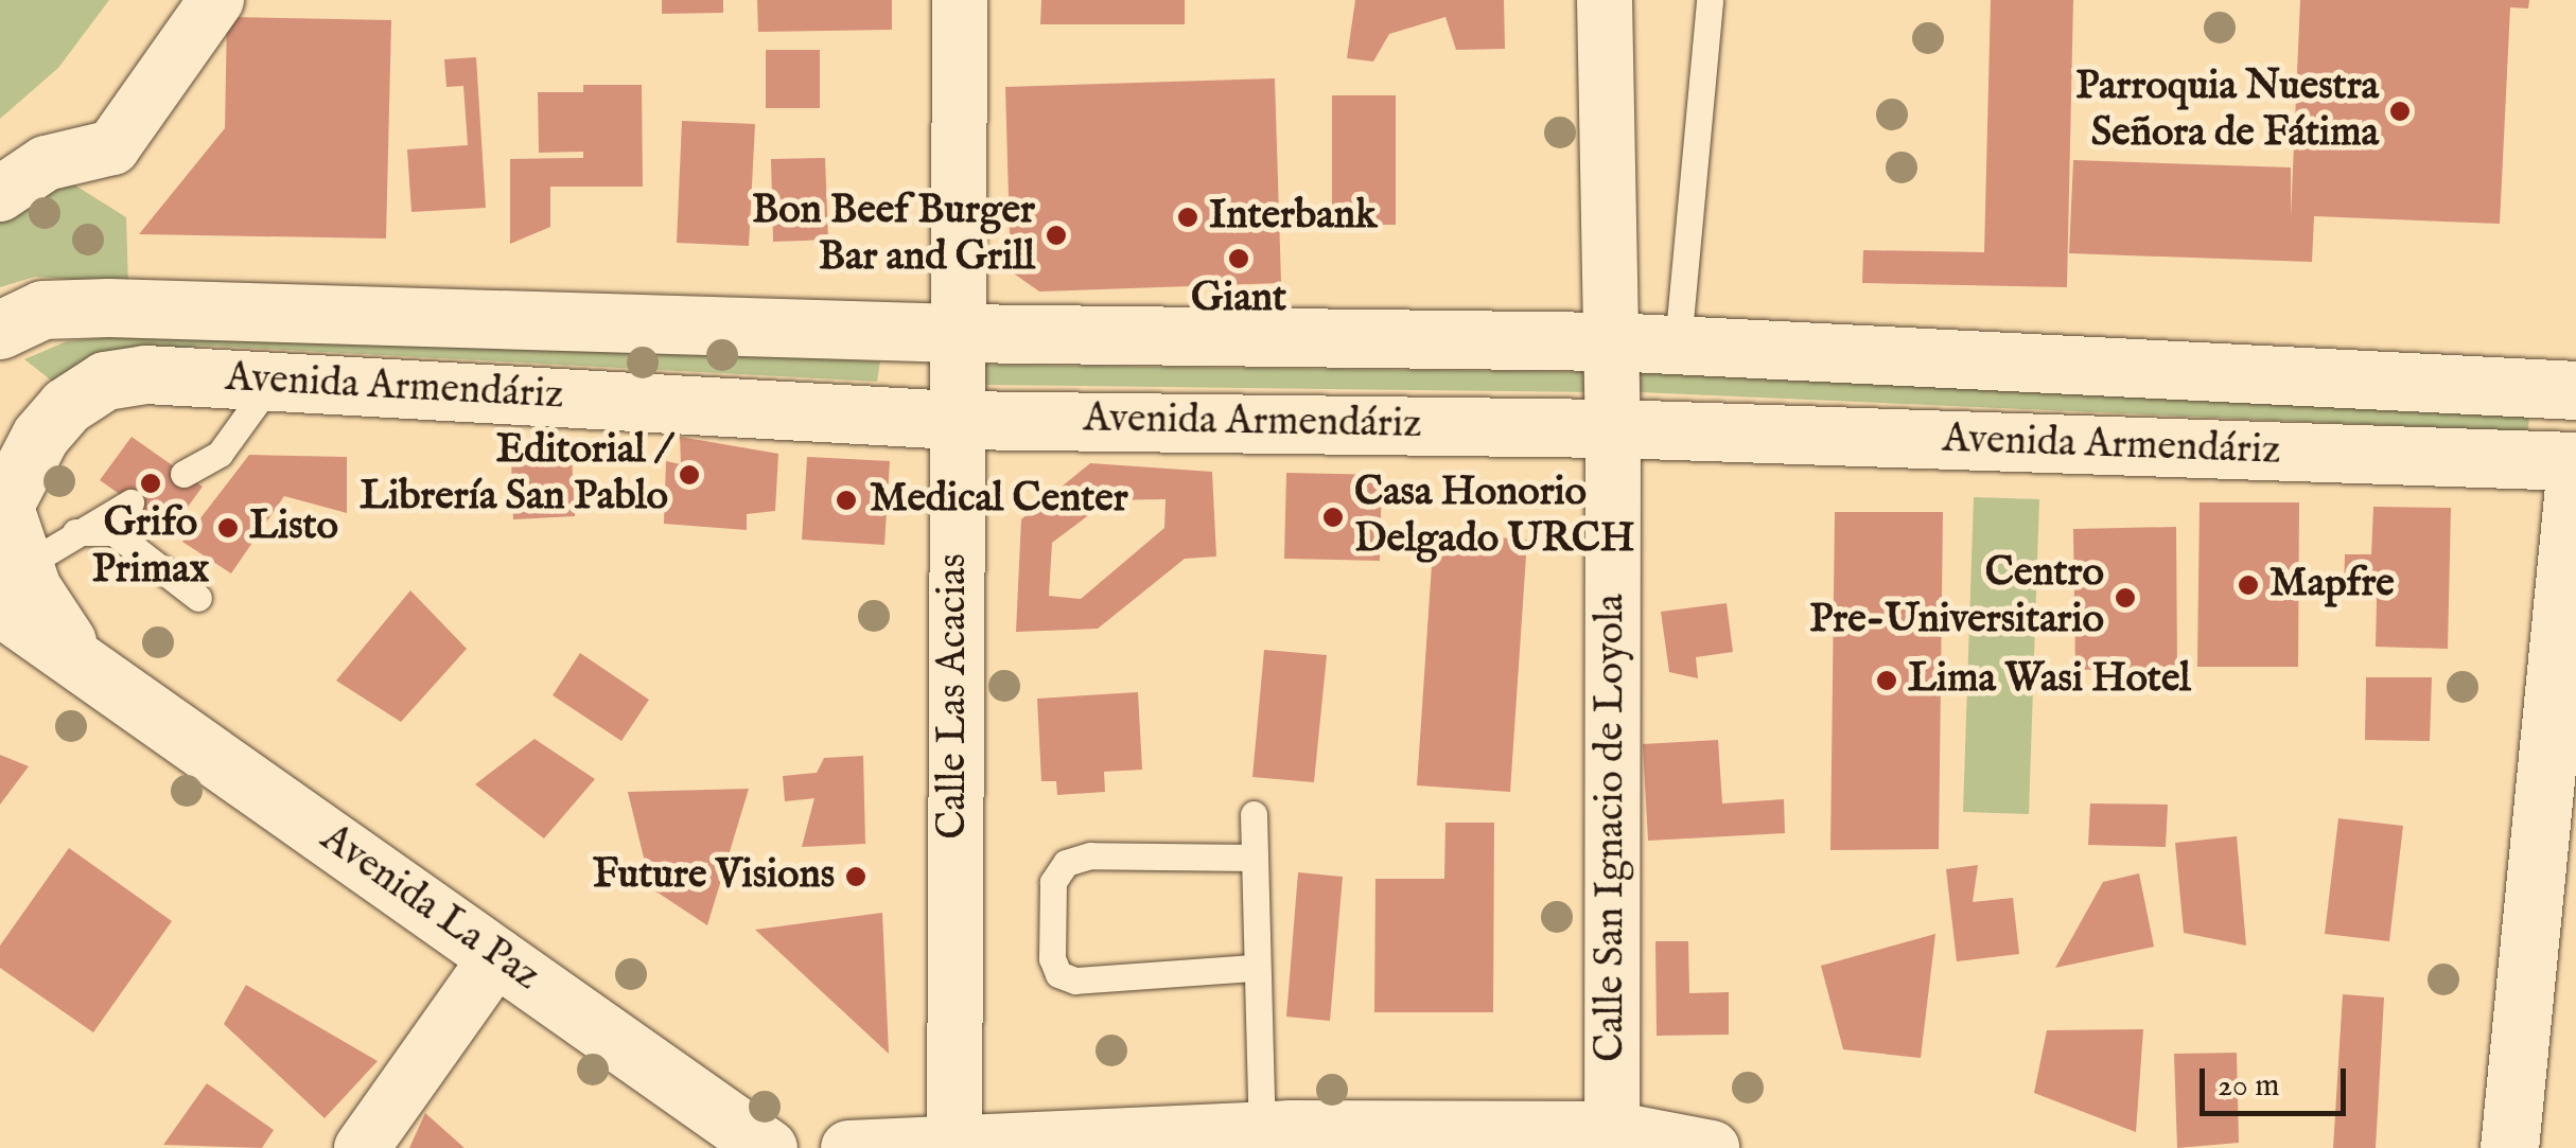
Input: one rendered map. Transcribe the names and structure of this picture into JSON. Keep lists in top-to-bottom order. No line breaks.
{"streets":{"main road":["Avenida Armendáriz","Avenida La Paz"],"street":["Calle Las Acacias","Calle San Ignacio de Loyola"]},"crossings":[["Avenida Armendáriz","Calle Las Acacias"],["Avenida Armendáriz","Calle San Ignacio de Loyola"],["Avenida Armendáriz","Avenida La Paz"]],"places":["Parroquia Nuestra Señora de Fátima","Interbank","Bon Beef Burger Bar and Grill","Giant","Editorial / Librería San Pablo","Grifo Primax","Medical Center","Casa Honorio Delgado URCH","Listo","Mapfre","Centro Pre-Universitario","Lima Wasi Hotel","Future Visions"],"scale_bar":"20 m"}
